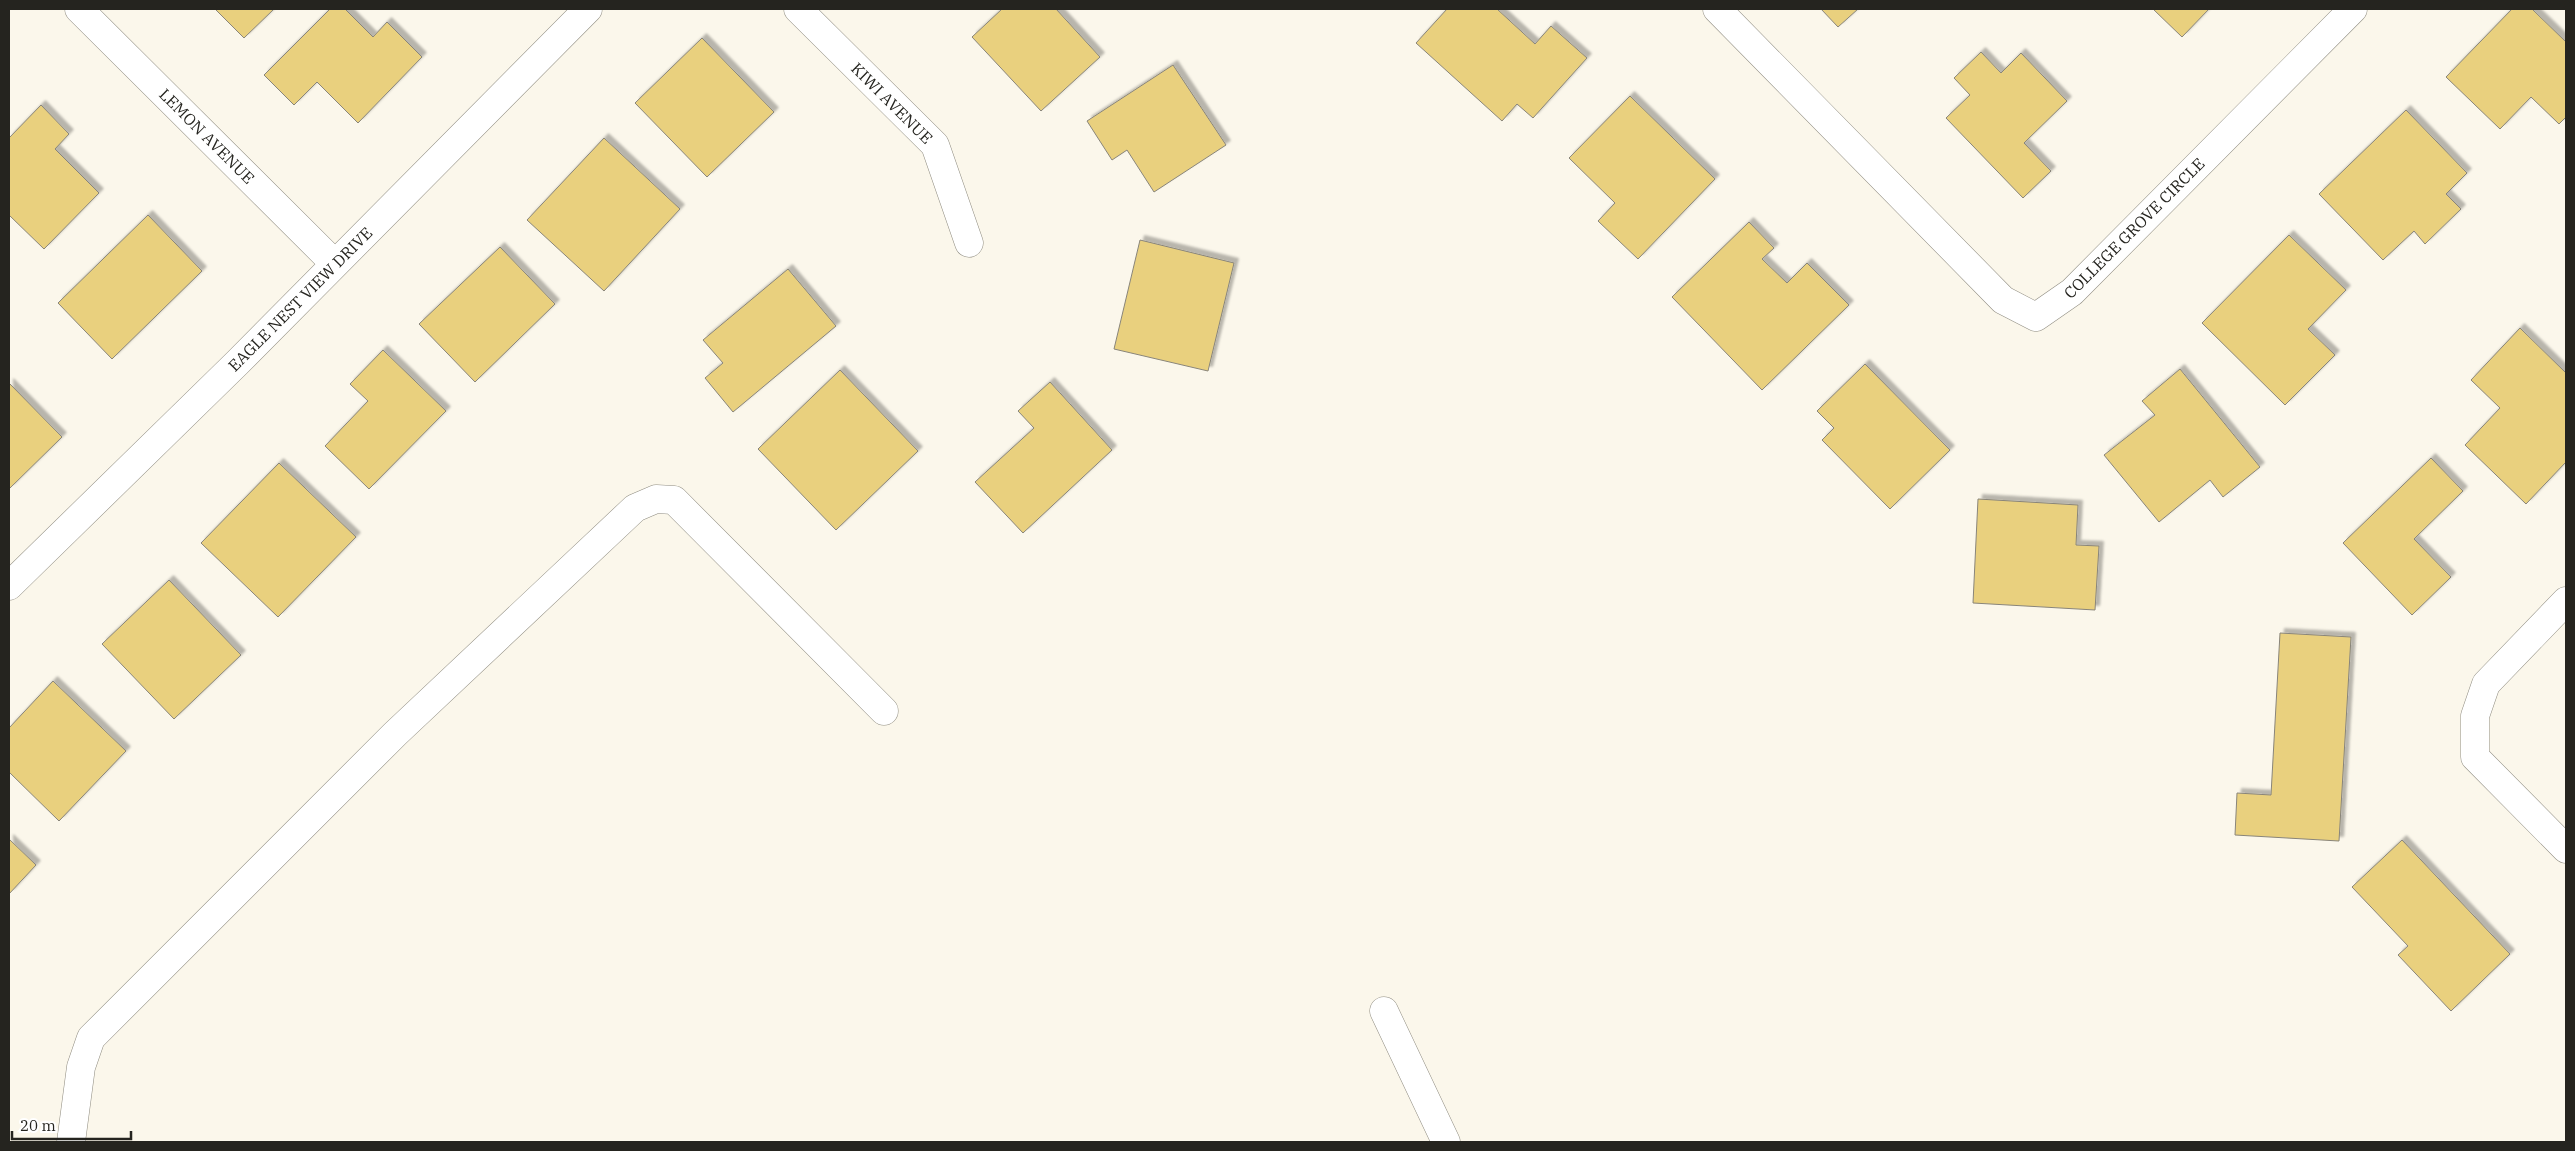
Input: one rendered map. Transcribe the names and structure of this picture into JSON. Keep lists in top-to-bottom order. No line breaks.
{"streets":{"street":["KIWI AVENUE","LEMON AVENUE","COLLEGE GROVE CIRCLE","EAGLE NEST VIEW DRIVE"]},"crossings":[["LEMON AVENUE","EAGLE NEST VIEW DRIVE"]],"scale_bar":"20 m"}
